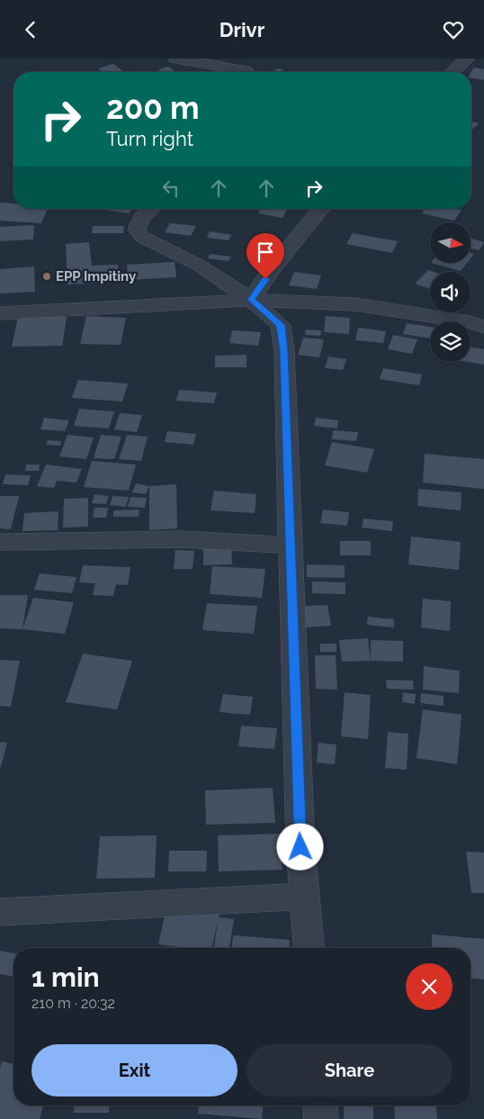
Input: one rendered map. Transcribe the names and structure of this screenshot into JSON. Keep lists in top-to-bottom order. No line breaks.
{"places":["EPP Impitiny"],"north":"right","page":{"header":"Drivr","turn":["200 m","Turn right"],"heading":["1 min","210 m · 20:32"],"buttons":["Exit","Share"]}}
